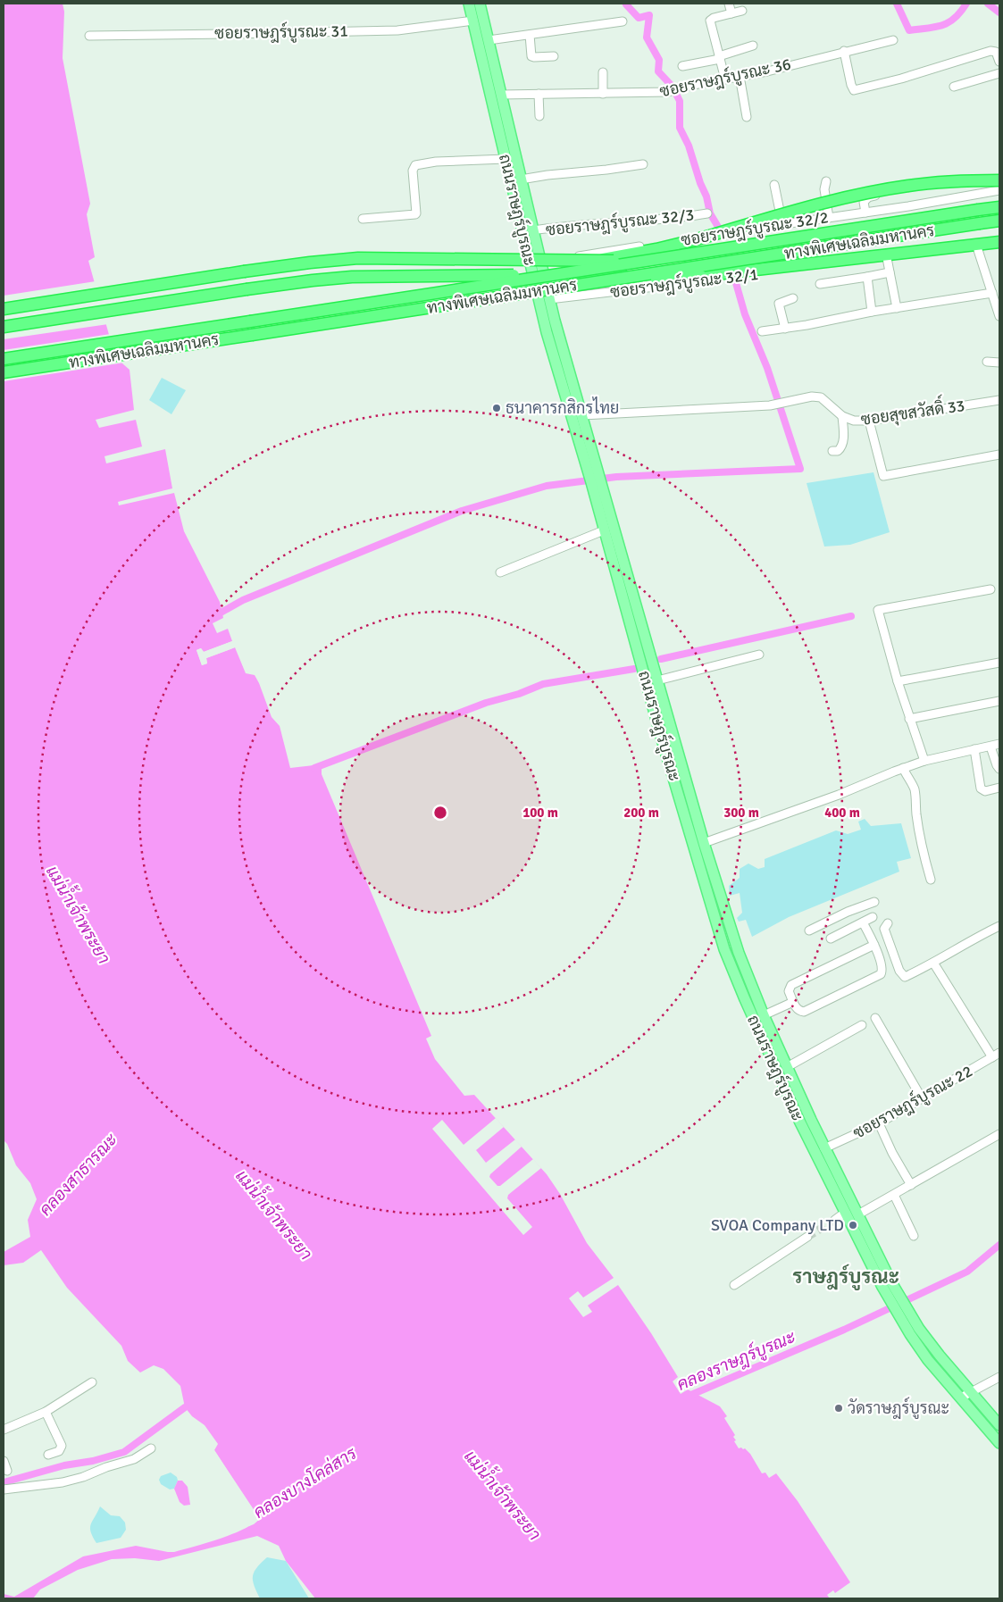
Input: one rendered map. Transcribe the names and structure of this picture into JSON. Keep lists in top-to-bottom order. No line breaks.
{"streets":{"highway":["ทางพิเศษเฉลิมมหานคร"],"main road":["ถนนราษฎร์บูรณะ"],"street":["ซอยราษฎร์บูรณะ 31","ซอยราษฎร์บูรณะ 36","ซอยราษฎร์บูรณะ 32/3","ซอยราษฎร์บูรณะ 32/2","ซอยราษฎร์บูรณะ 32/1","ซอยสุขสวัสดิ์ 33","ซอยราษฎร์บูรณะ 22"]},"crossings":[["ซอยราษฎร์บูรณะ 31","ถนนราษฎร์บูรณะ"],["ซอยราษฎร์บูรณะ 36","ถนนราษฎร์บูรณะ"],["ถนนราษฎร์บูรณะ","ซอยราษฎร์บูรณะ 32/3"],["ถนนราษฎร์บูรณะ","ซอยราษฎร์บูรณะ 32/2"],["ถนนราษฎร์บูรณะ","ซอยราษฎร์บูรณะ 32/1"],["ถนนราษฎร์บูรณะ","ซอยสุขสวัสดิ์ 33"],["ถนนราษฎร์บูรณะ","ซอยราษฎร์บูรณะ 22"]],"districts":["ราษฎร์บูรณะ"],"water":["แม่น้ำเจ้าพระยา","คลองสาธารณะ","คลองราษฎร์บูรณะ","คลองบางโคล่สาร"],"places":["ธนาคารกสิกรไทย","SVOA Company LTD","วัดราษฎร์บูรณะ"],"rings":["100 m","200 m","300 m","400 m"]}
